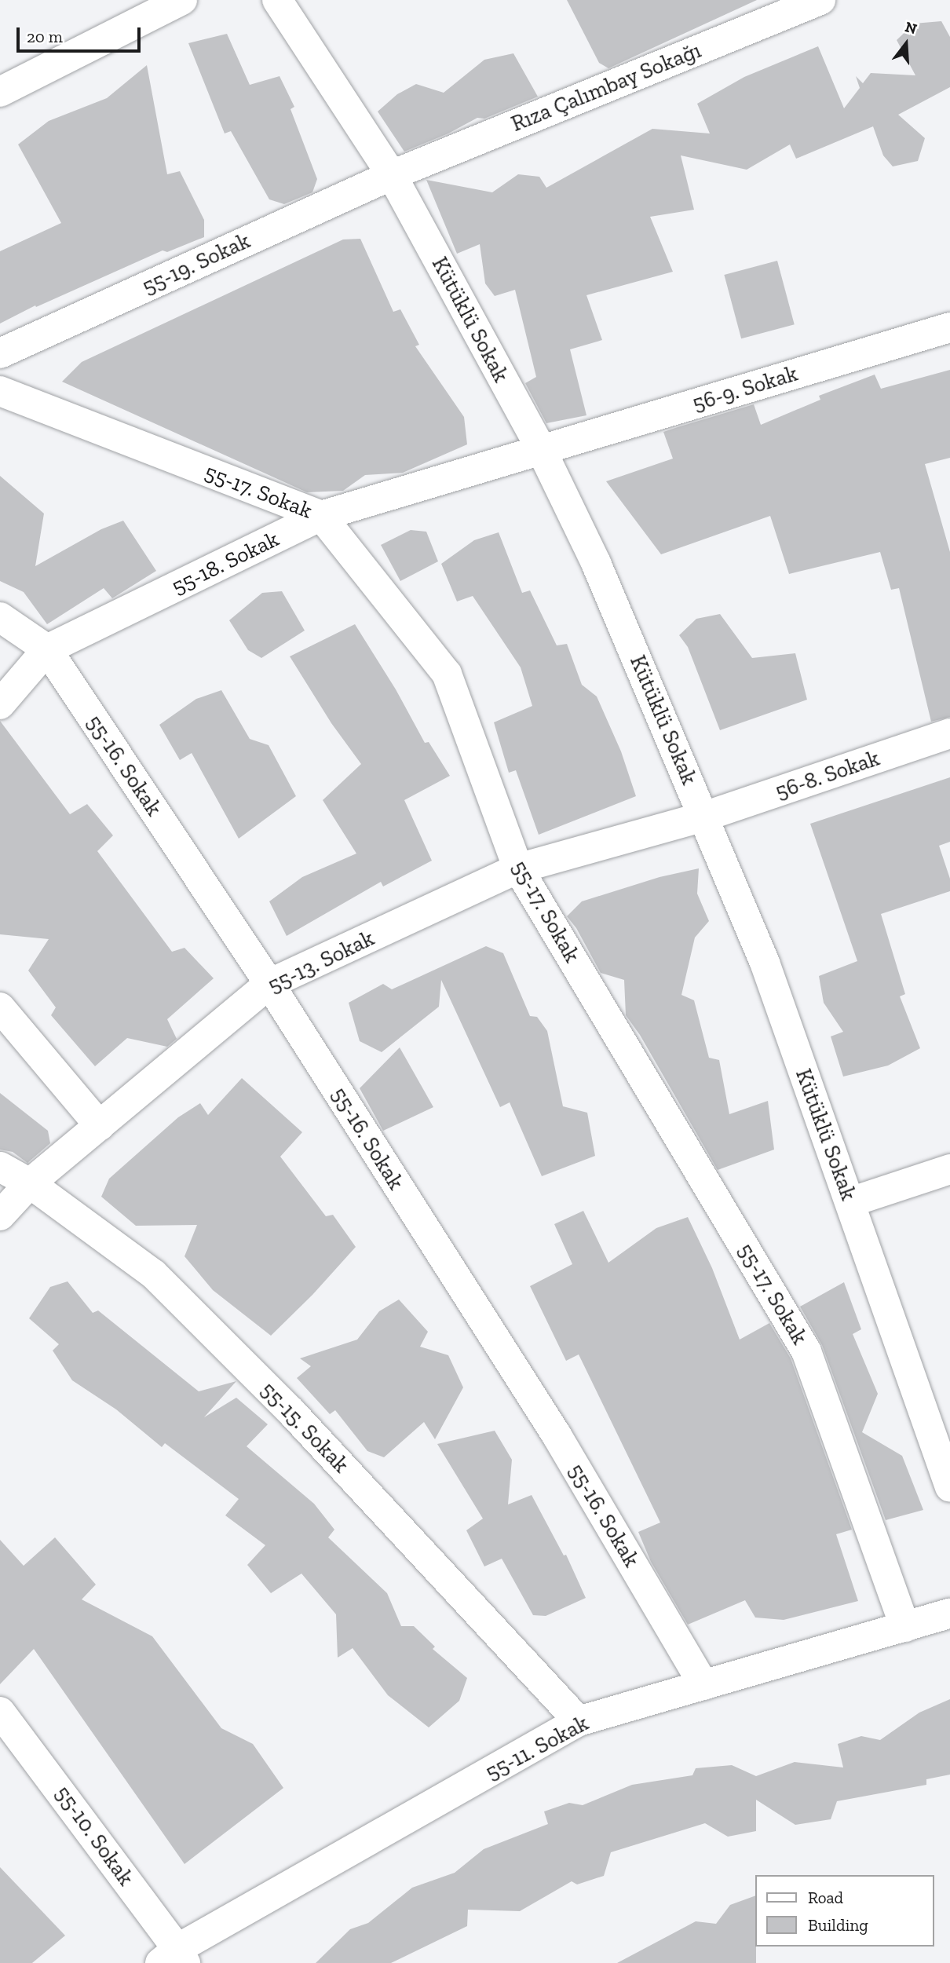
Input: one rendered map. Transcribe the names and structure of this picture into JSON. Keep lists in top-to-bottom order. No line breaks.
{"streets":{"street":["Rıza Çalımbay Sokağı","55-19. Sokak","Kütüklü Sokak","56-9. Sokak","55-17. Sokak","55-18. Sokak","55-16. Sokak","56-8. Sokak","55-13. Sokak","55-15. Sokak","55-11. Sokak","55-10. Sokak"]},"crossings":[["Rıza Çalımbay Sokağı","55-19. Sokak"],["Rıza Çalımbay Sokağı","Kütüklü Sokak"],["55-19. Sokak","Kütüklü Sokak"],["Kütüklü Sokak","56-9. Sokak"],["Kütüklü Sokak","55-18. Sokak"],["Kütüklü Sokak","56-8. Sokak"],["Kütüklü Sokak","55-13. Sokak"],["56-9. Sokak","55-18. Sokak"],["55-17. Sokak","55-18. Sokak"],["55-17. Sokak","55-13. Sokak"],["55-17. Sokak","55-11. Sokak"],["55-18. Sokak","55-16. Sokak"],["55-16. Sokak","55-13. Sokak"],["55-16. Sokak","55-11. Sokak"],["56-8. Sokak","55-13. Sokak"],["55-13. Sokak","55-15. Sokak"],["55-15. Sokak","55-11. Sokak"],["55-11. Sokak","55-10. Sokak"]],"legend":["Road","Building"],"scale_bar":"20 m","north":"top"}
